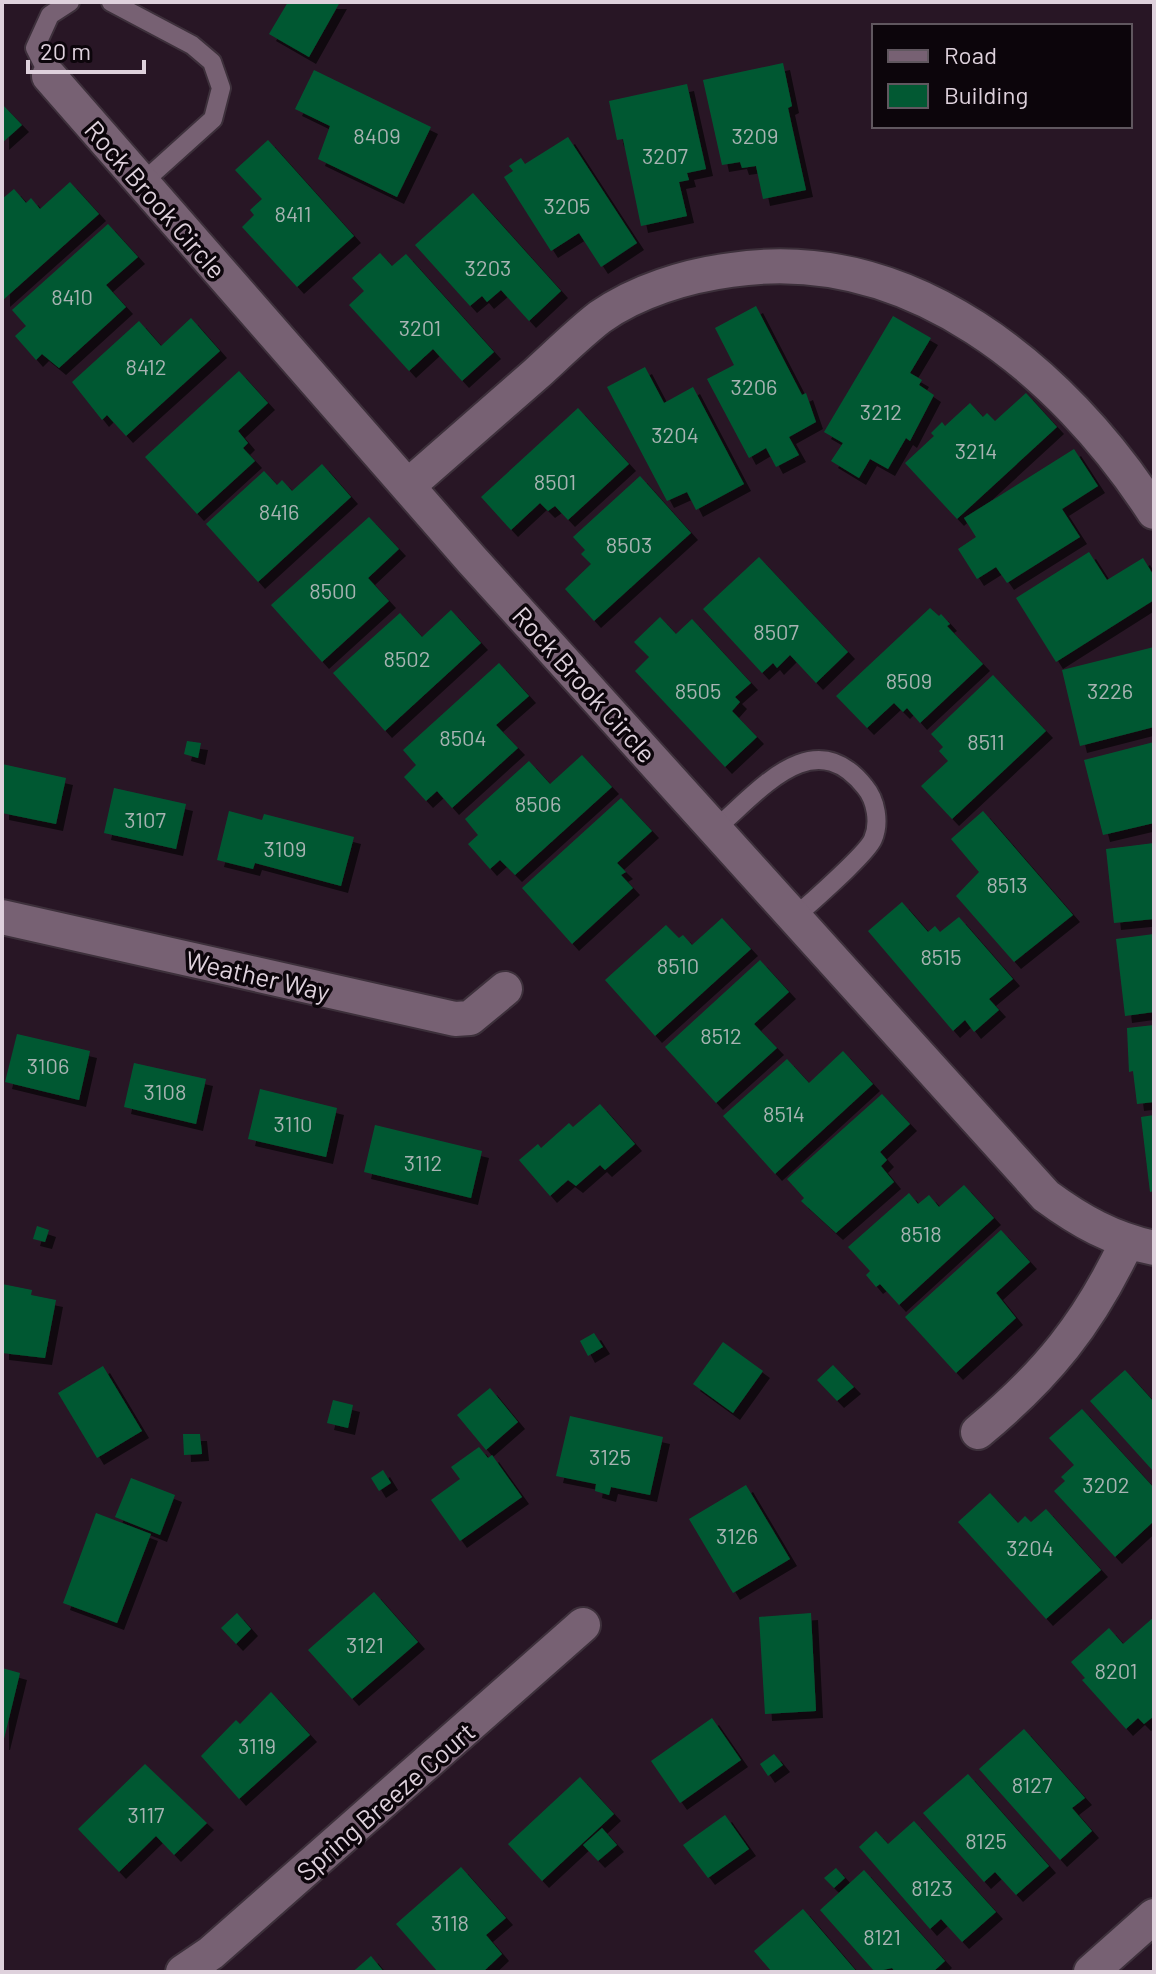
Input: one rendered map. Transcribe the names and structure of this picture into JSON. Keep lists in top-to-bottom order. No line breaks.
{"streets":{"street":["Rock Brook Circle","Weather Way","Spring Breeze Court"]},"house_numbers":["8409","3209","3207","3205","8411","3203","8410","3201","8412","3206","3212","3204","3214","8501","8416","8503","8500","8507","8502","8509","8505","3226","8504","8511","8506","3107","3109","8513","8515","8510","8512","3106","3108","8514","3110","3112","8518","3125","3202","3126","3204","3121","8201","3119","8127","3117","8125","8123","3118","8121"],"legend":["Road","Building"],"scale_bar":"20 m"}
